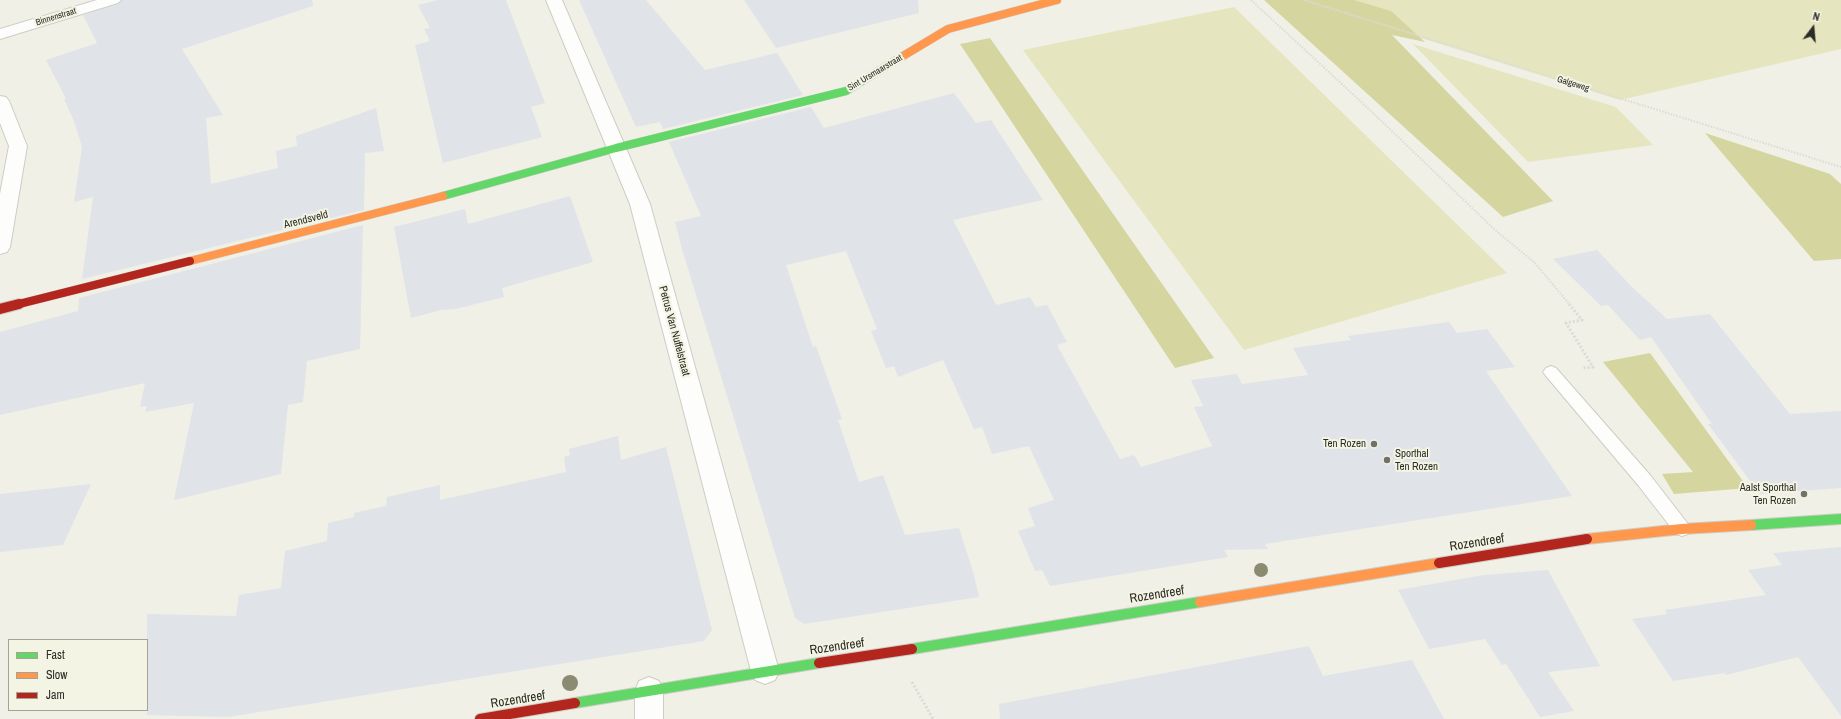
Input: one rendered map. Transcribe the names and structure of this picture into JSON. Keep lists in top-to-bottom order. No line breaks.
{"streets":{"street":["Binnenstraat","Sint Ursmaarstraat","Arendsveld","Petrus Van Nuffelstraat","Rozendreef"],"path":["Galgeweg"]},"crossings":[["Sint Ursmaarstraat","Arendsveld"],["Sint Ursmaarstraat","Petrus Van Nuffelstraat"],["Arendsveld","Petrus Van Nuffelstraat"],["Petrus Van Nuffelstraat","Rozendreef"]],"places":["Ten Rozen","Sporthal Ten Rozen","Aalst Sporthal Ten Rozen"],"legend":["Fast","Slow","Jam"],"north":"top"}
